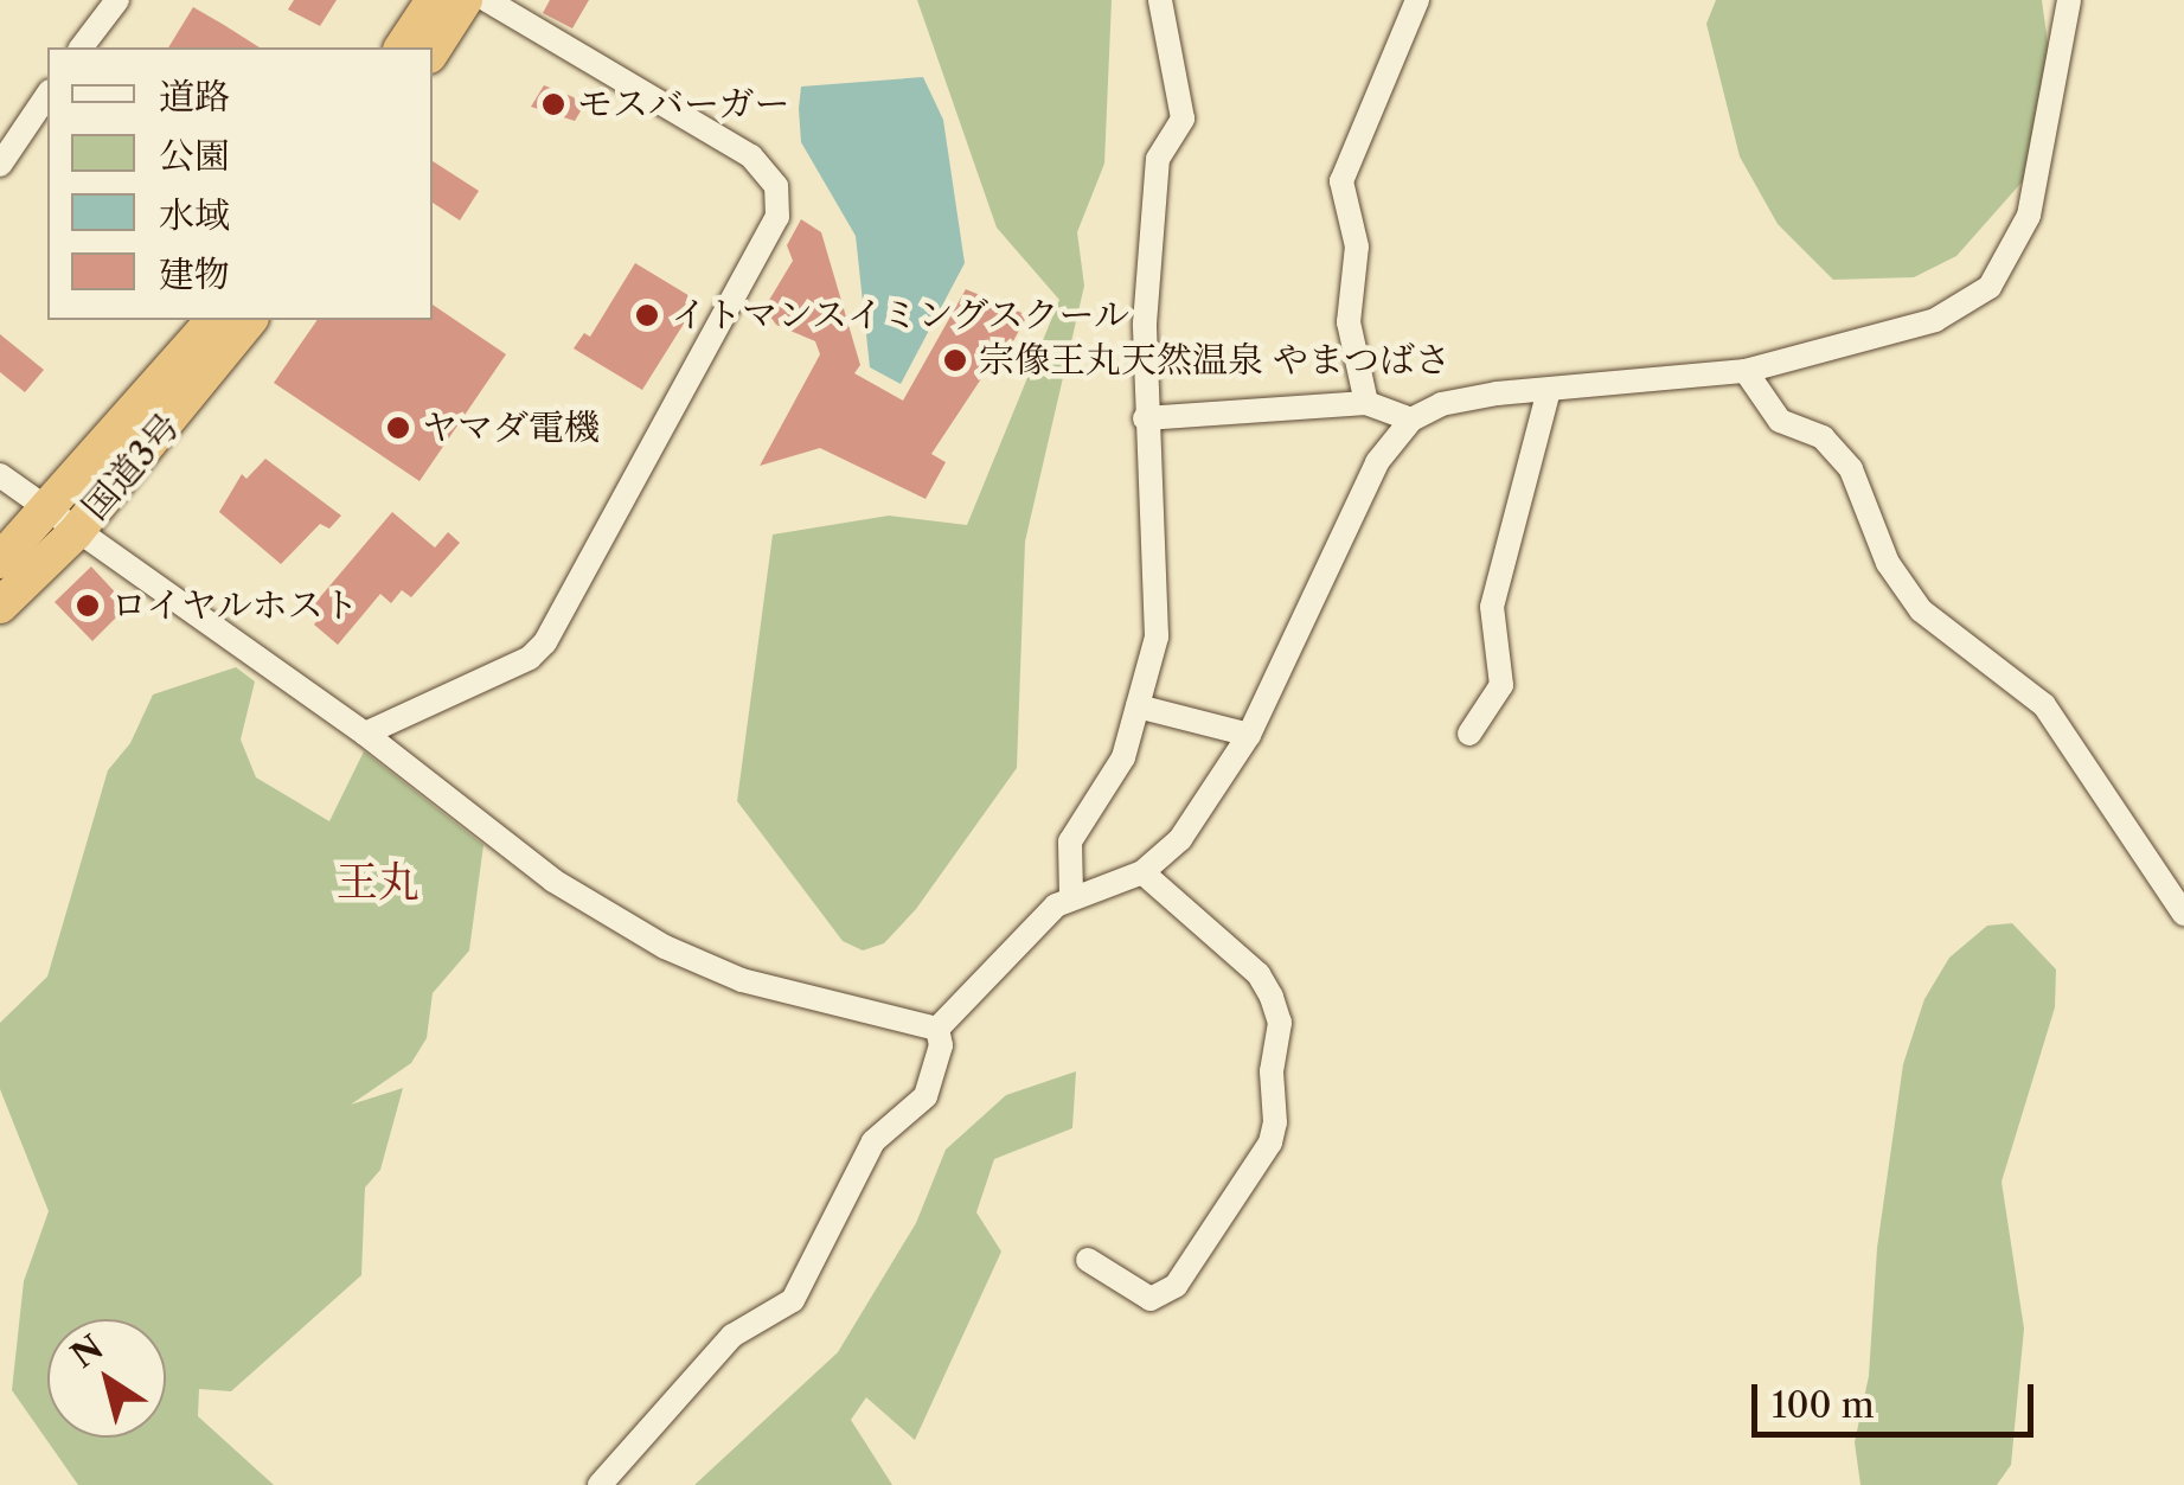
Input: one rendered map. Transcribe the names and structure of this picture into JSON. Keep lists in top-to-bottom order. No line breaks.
{"streets":{"highway":["国道3号"]},"districts":["王丸"],"places":["モスバーガー","イトマンスイミングスクール","宗像王丸天然温泉 やまつばさ","ヤマダ電機","ロイヤルホスト"],"legend":["道路","公園","水域","建物"],"scale_bar":"100 m","north":"top left"}
